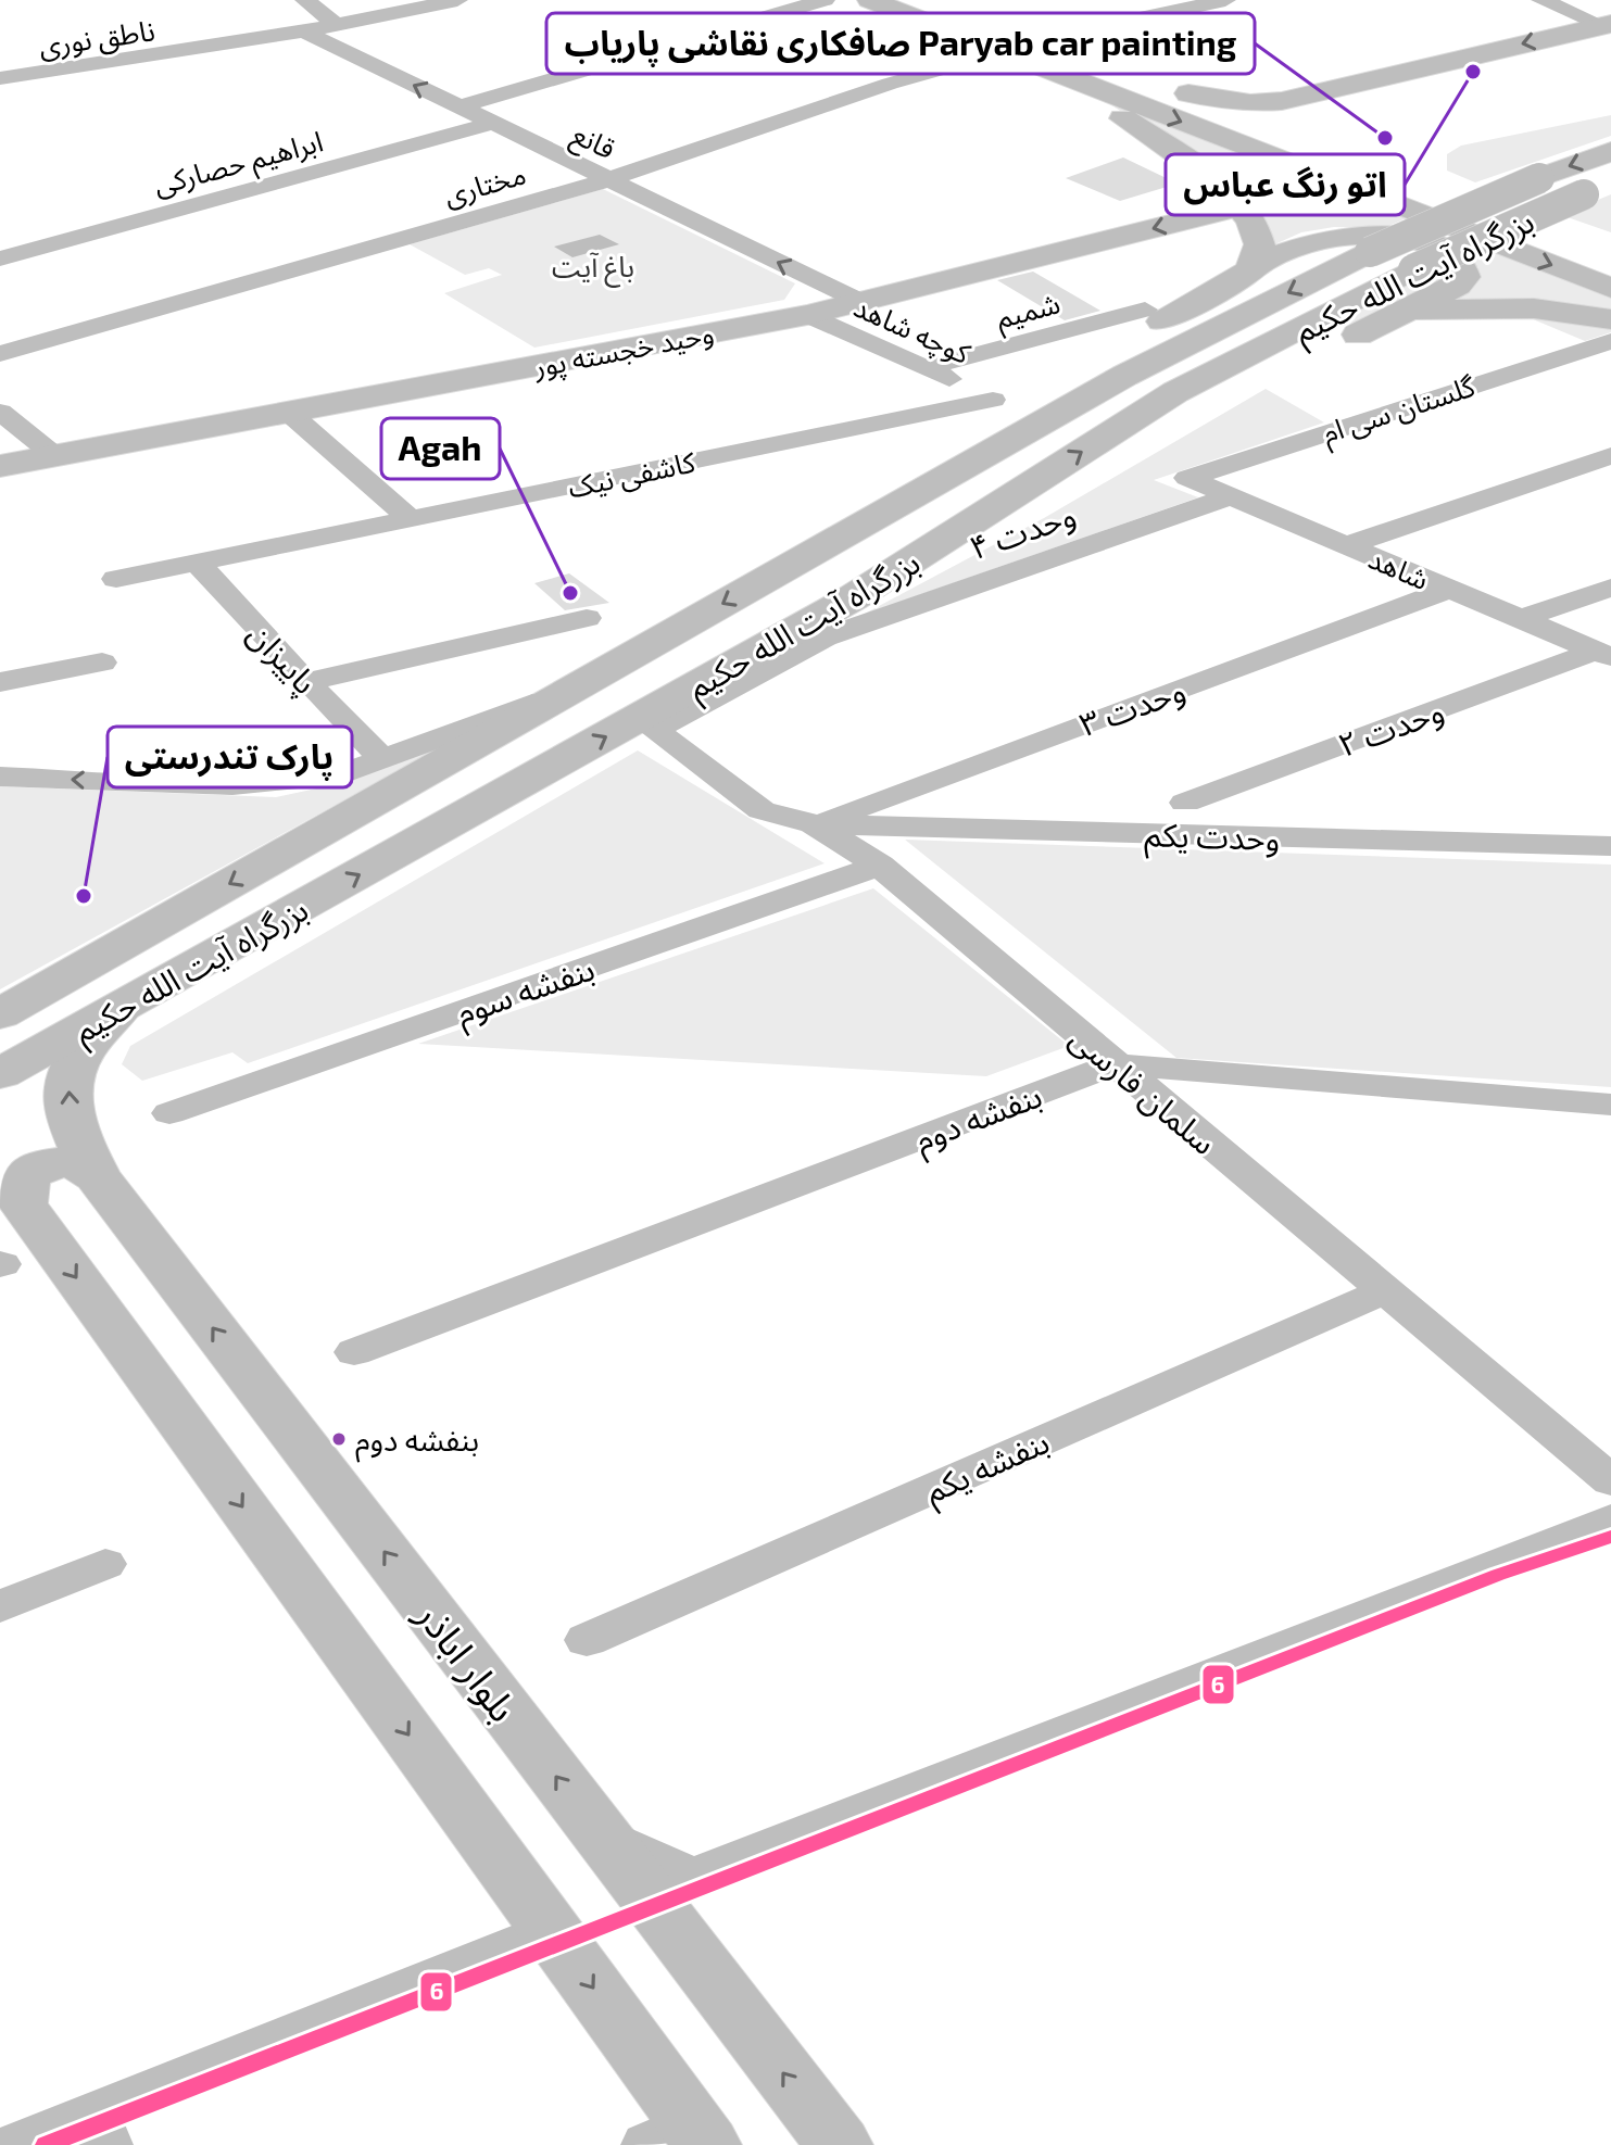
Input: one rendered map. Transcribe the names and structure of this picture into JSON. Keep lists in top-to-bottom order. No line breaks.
{"streets":{"main road":["بزرگراه آیت الله حکیم","وحید خجسته پور","بلوار اباذر"],"street":["ناطق نوری","قانع","ابراهیم حصارکی","مختاری","شمیم","کوچه شاهد","گلستان سی ام","کاشفی نیک","وحدت ۴","شاهد","پاییزان","وحدت ۳","وحدت ۲","وحدت یکم","بنفشه سوم","سلمان فارسی","بنفشه دوم","بنفشه یکم"]},"crossings":[["ناطق نوری","قانع"],["قانع","ابراهیم حصارکی"],["قانع","مختاری"],["قانع","وحید خجسته پور"],["بزرگراه آیت الله حکیم","بلوار اباذر"],["شمیم","کوچه شاهد"],["کوچه شاهد","وحید خجسته پور"],["کوچه شاهد","کاشفی نیک"],["گلستان سی ام","شاهد"],["کاشفی نیک","پاییزان"],["وحدت ۴","شاهد"],["وحدت ۴","سلمان فارسی"],["شاهد","وحدت ۳"],["شاهد","وحدت ۲"],["وحدت ۳","وحدت یکم"],["وحدت ۳","سلمان فارسی"],["وحدت یکم","سلمان فارسی"],["بنفشه سوم","سلمان فارسی"],["سلمان فارسی","بنفشه دوم"],["سلمان فارسی","بنفشه یکم"]],"one_way":["قانع"],"parks":["باغ آیت"],"places":["اتو رنگ عباس","صافکاری نقاشی پاریاب Paryab car painting","Agah","پارک تندرستی","بنفشه دوم"],"lines":["transit line 6"]}
